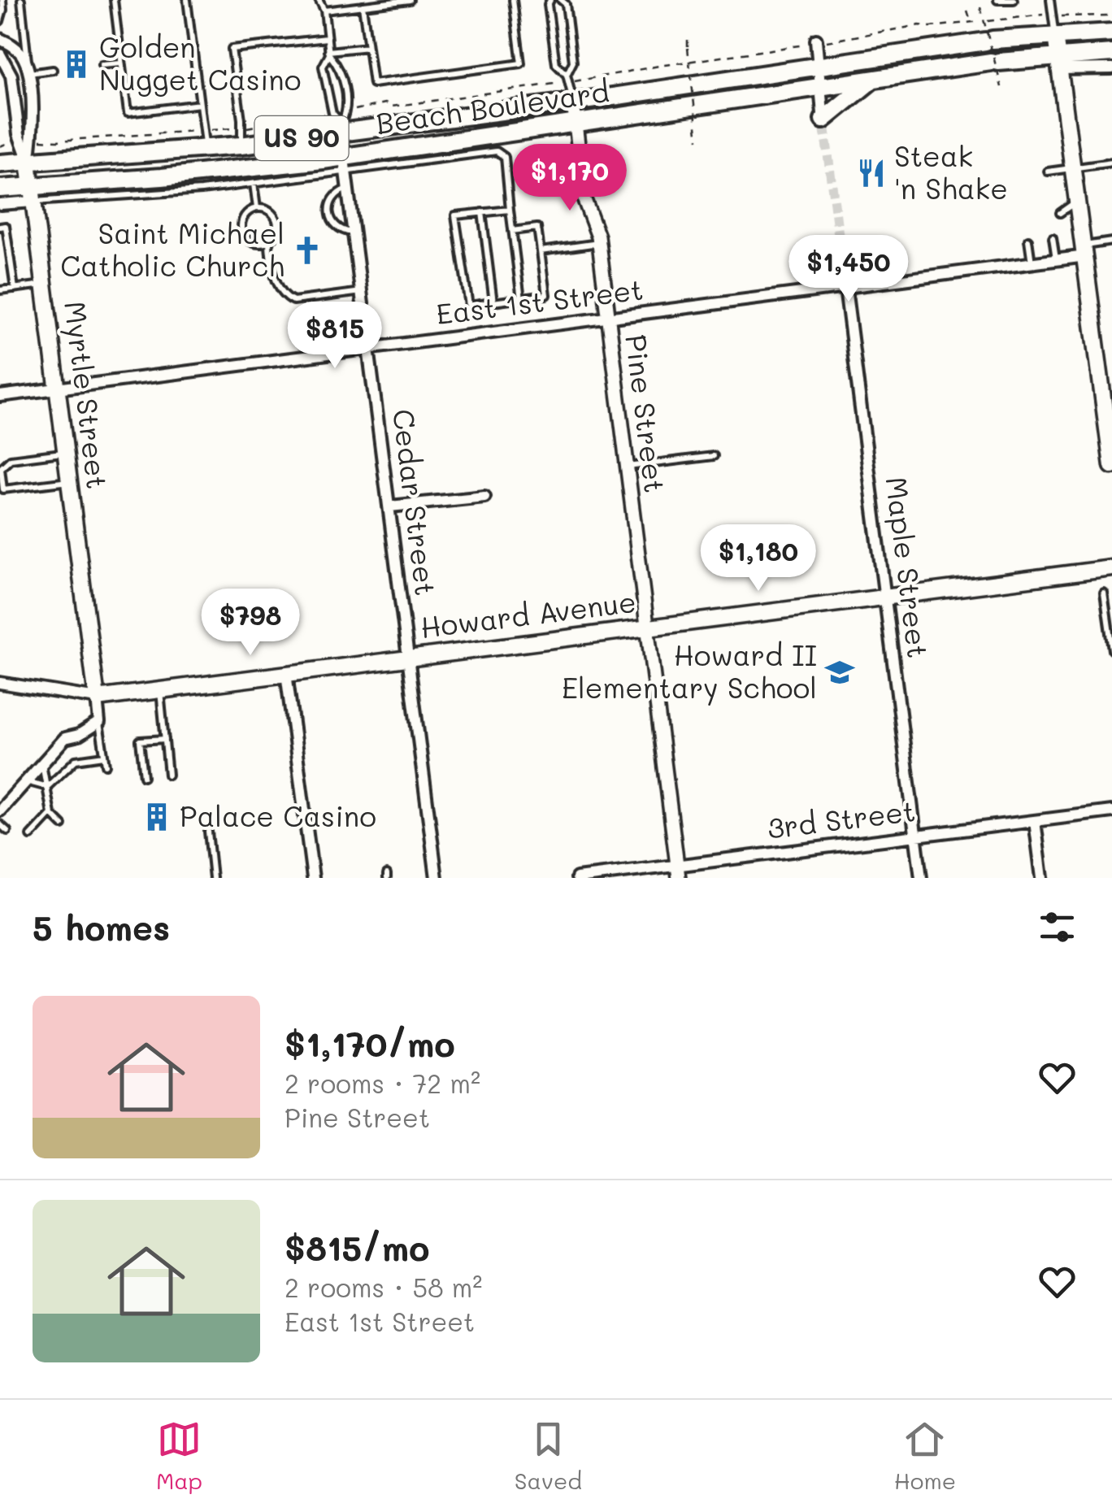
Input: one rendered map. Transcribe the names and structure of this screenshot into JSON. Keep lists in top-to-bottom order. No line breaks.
{"streets":{"main road":["Beach Boulevard","US 90","Myrtle Street","Howard Avenue"],"street":["East 1st Street","Pine Street","Cedar Street","Maple Street","3rd Street"]},"crossings":[["Beach Boulevard","Myrtle Street"],["Beach Boulevard","Pine Street"],["Beach Boulevard","Cedar Street"],["East 1st Street","Myrtle Street"],["East 1st Street","Pine Street"],["East 1st Street","Cedar Street"],["East 1st Street","Maple Street"],["Myrtle Street","Howard Avenue"],["Pine Street","Howard Avenue"],["Pine Street","3rd Street"],["Cedar Street","Howard Avenue"],["Maple Street","Howard Avenue"],["Maple Street","3rd Street"]],"places":{"building":["Golden Nugget Casino","Palace Casino"],"restaurant":["Steak 'n Shake"],"church":["Saint Michael Catholic Church"],"school or university":["Howard II Elementary School"]},"page":{"price":["$1,170","$1,450","$815","$1,180","$798"],"heading":"5 homes","list":[{"name":"$1,170/mo","note":"2 rooms · 72 m² · Pine Street"},{"name":"$815/mo","note":"2 rooms · 58 m² · East 1st Street"}],"tabs":["Map","Saved","Home"]}}
